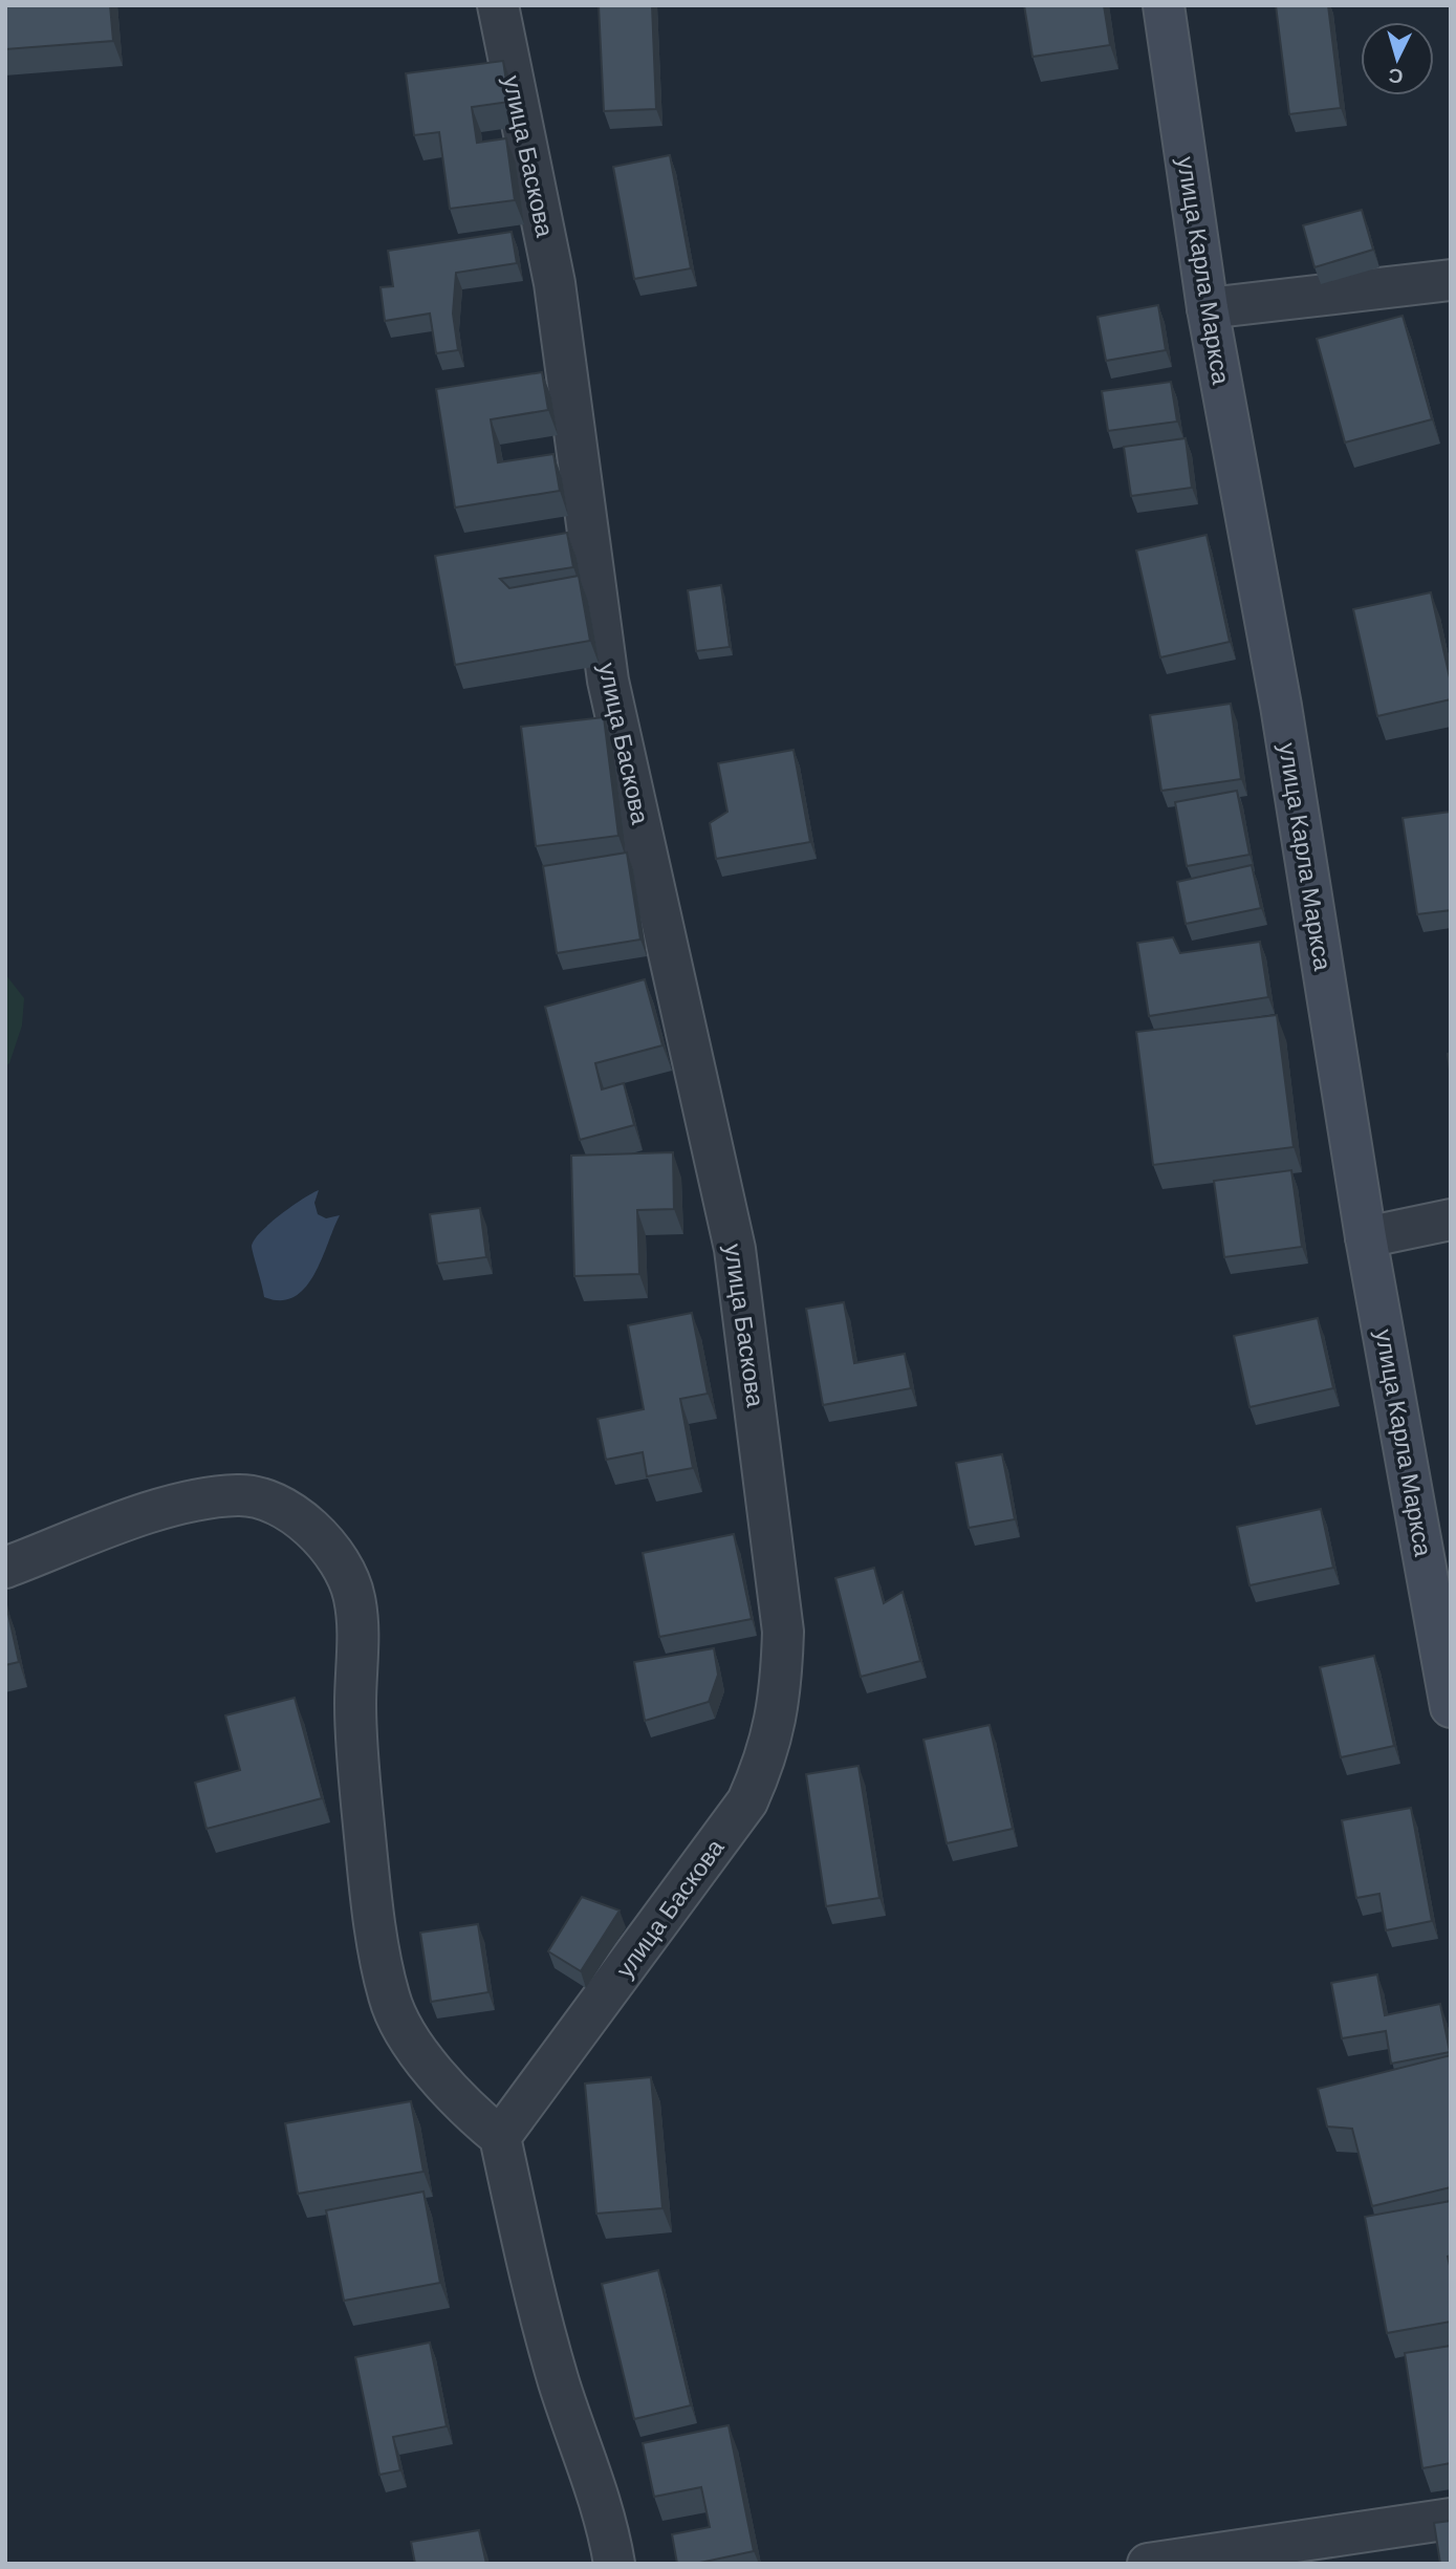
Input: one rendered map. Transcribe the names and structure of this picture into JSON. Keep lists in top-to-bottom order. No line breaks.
{"streets":{"street":["улица Баскова","улица Карла Маркса"]},"north":"bottom"}
